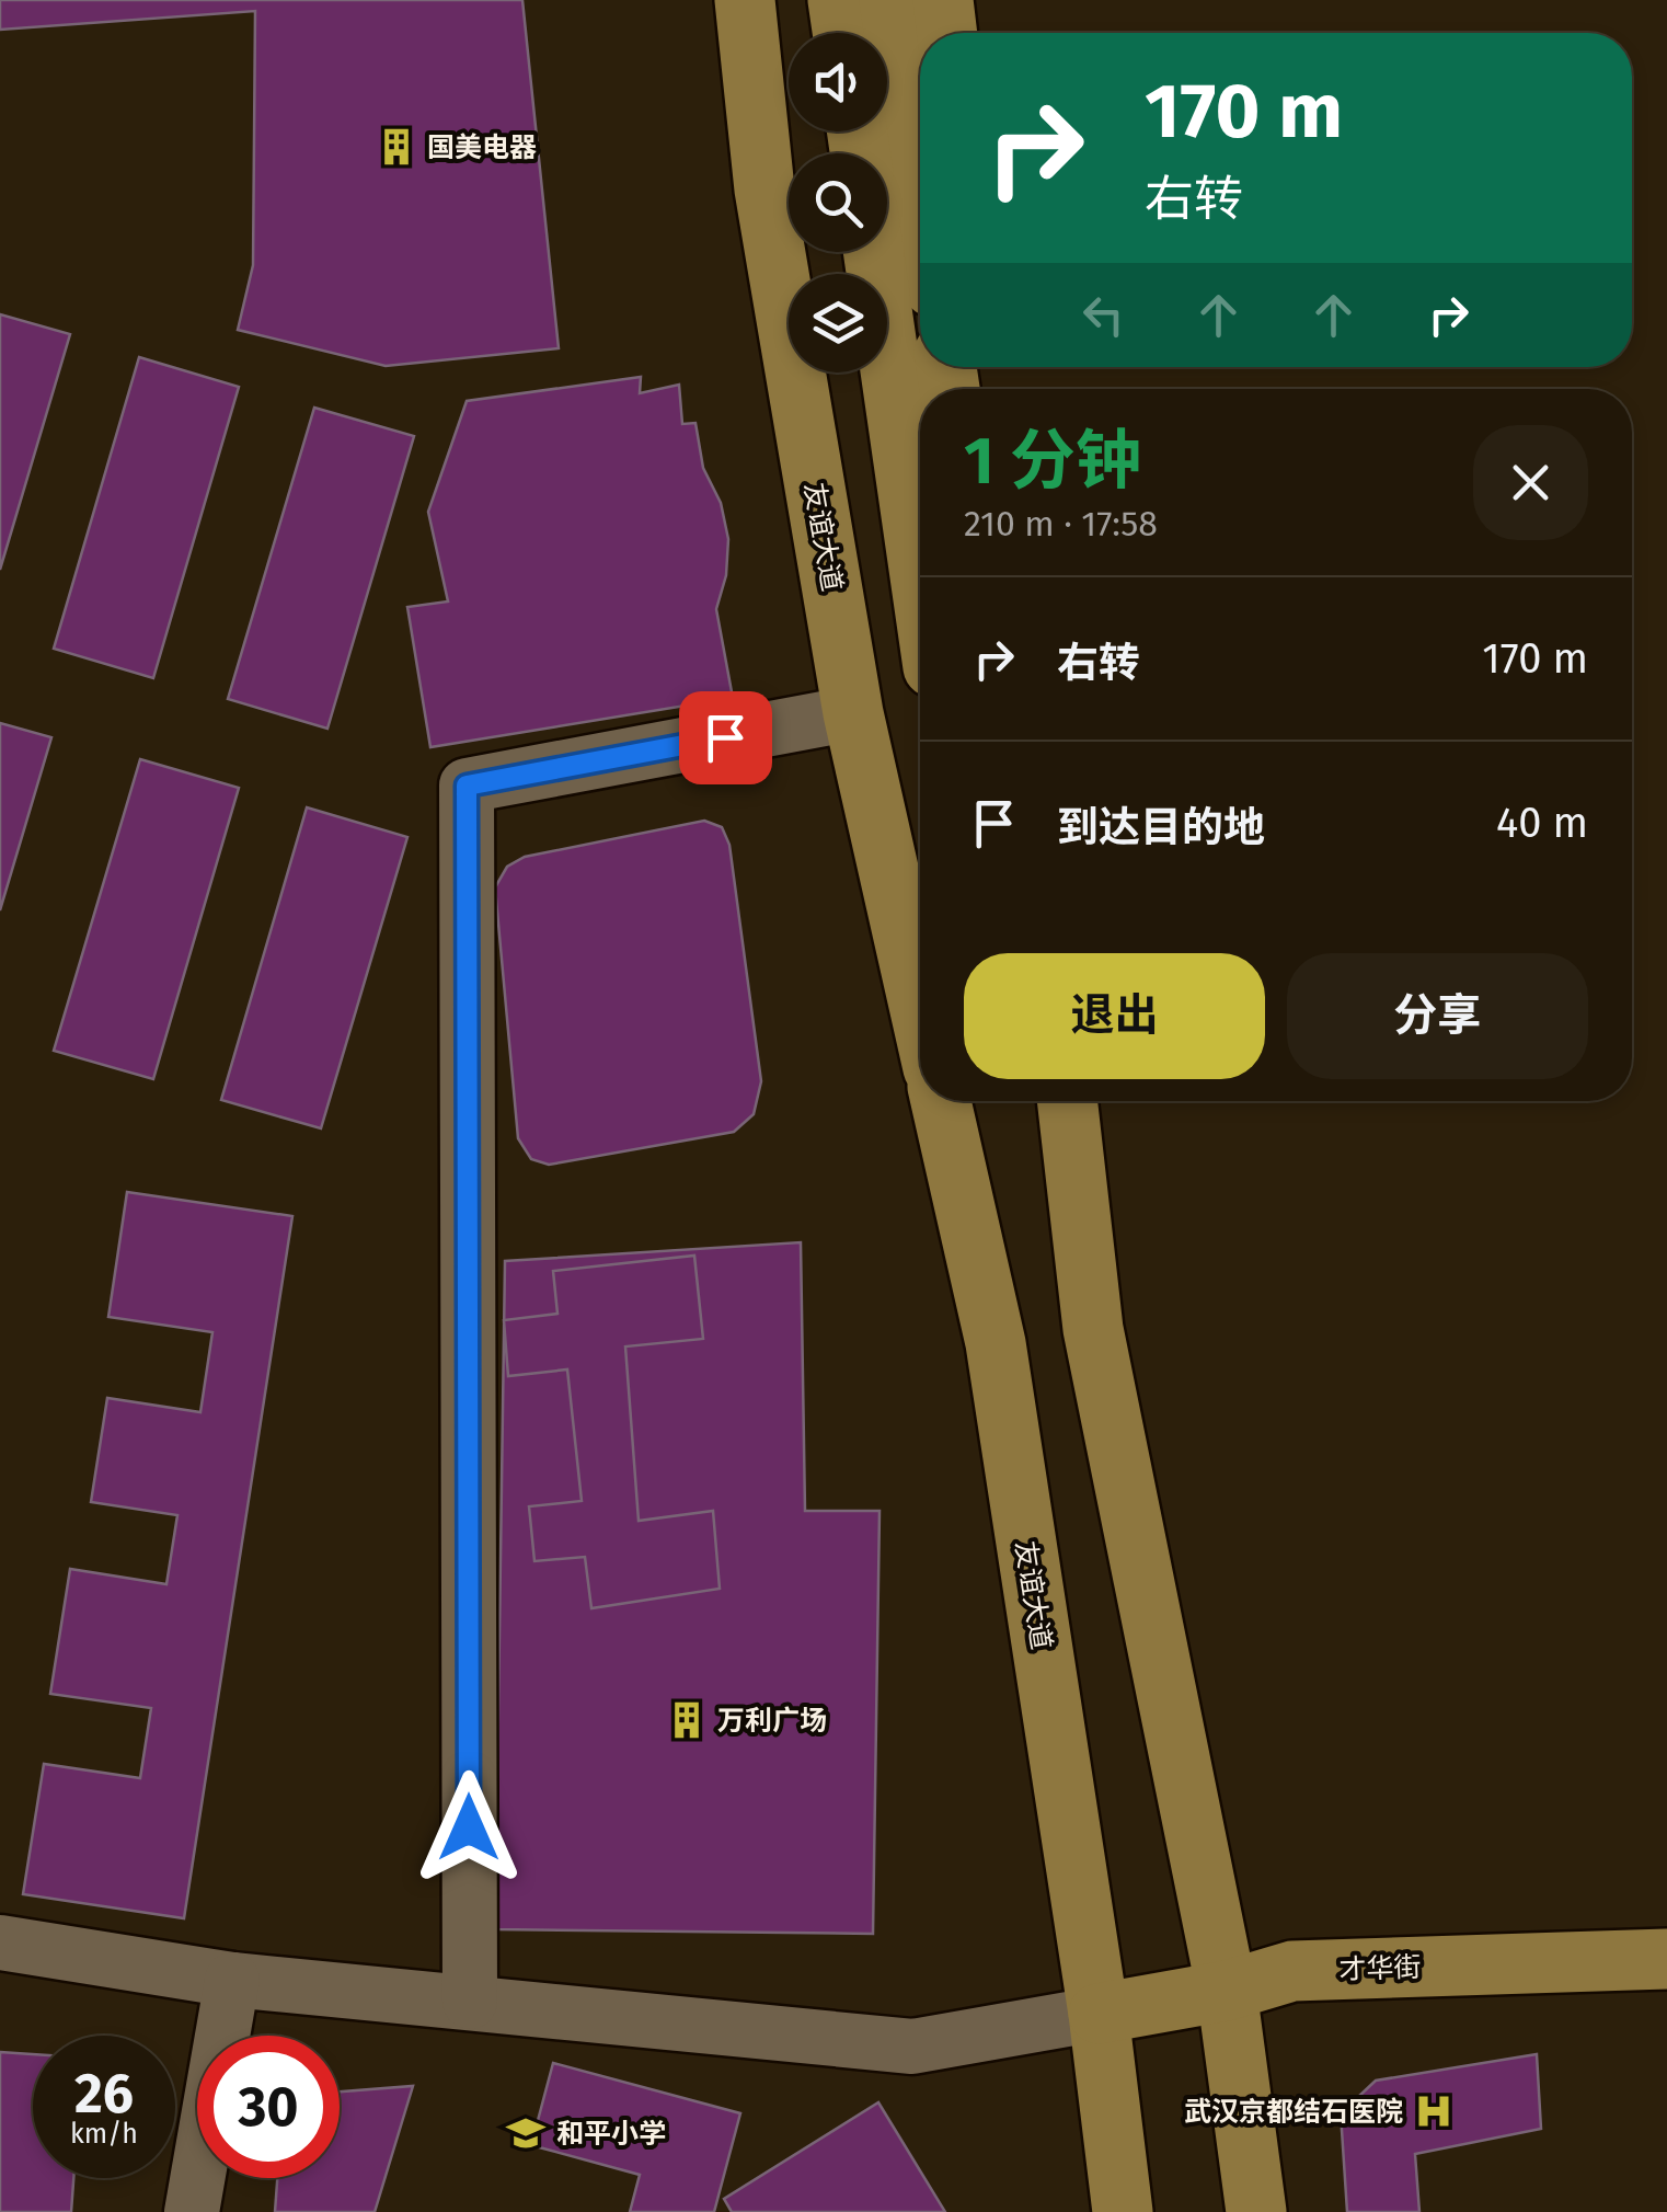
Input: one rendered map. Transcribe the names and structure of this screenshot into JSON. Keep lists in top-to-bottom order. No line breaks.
{"streets":{"main road":["友谊大道","才华街"]},"crossings":[["友谊大道","才华街"]],"places":{"building":["国美电器","万利广场"],"hospital":["武汉京都结石医院"],"school or university":["和平小学"]},"page":{"turn":["170 m","右转"],"heading":["1 分钟","210 m · 17:58"],"list":[{"name":"右转","value":"170 m"},{"name":"到达目的地","value":"40 m"}],"buttons":["退出","分享"],"speed":"26 km/h","limit":"30"}}
